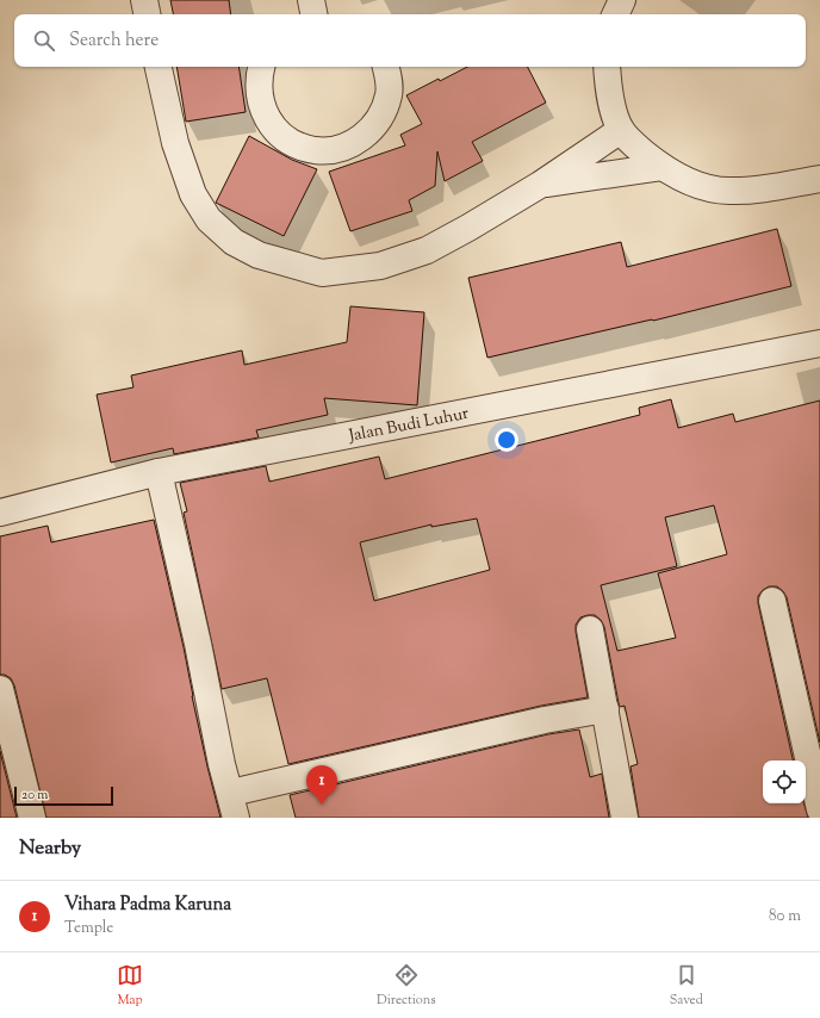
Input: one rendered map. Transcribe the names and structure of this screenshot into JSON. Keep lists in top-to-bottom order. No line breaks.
{"streets":{"street":["Jalan Budi Luhur"]},"scale_bar":"20 m","page":{"search":"Search here","pins":"1","scale":"20 m","heading":"Nearby","list":[{"mark":"1","name":"Vihara Padma Karuna","note":"Temple","value":"80 m"}],"nav":["Map","Directions","Saved"]}}
